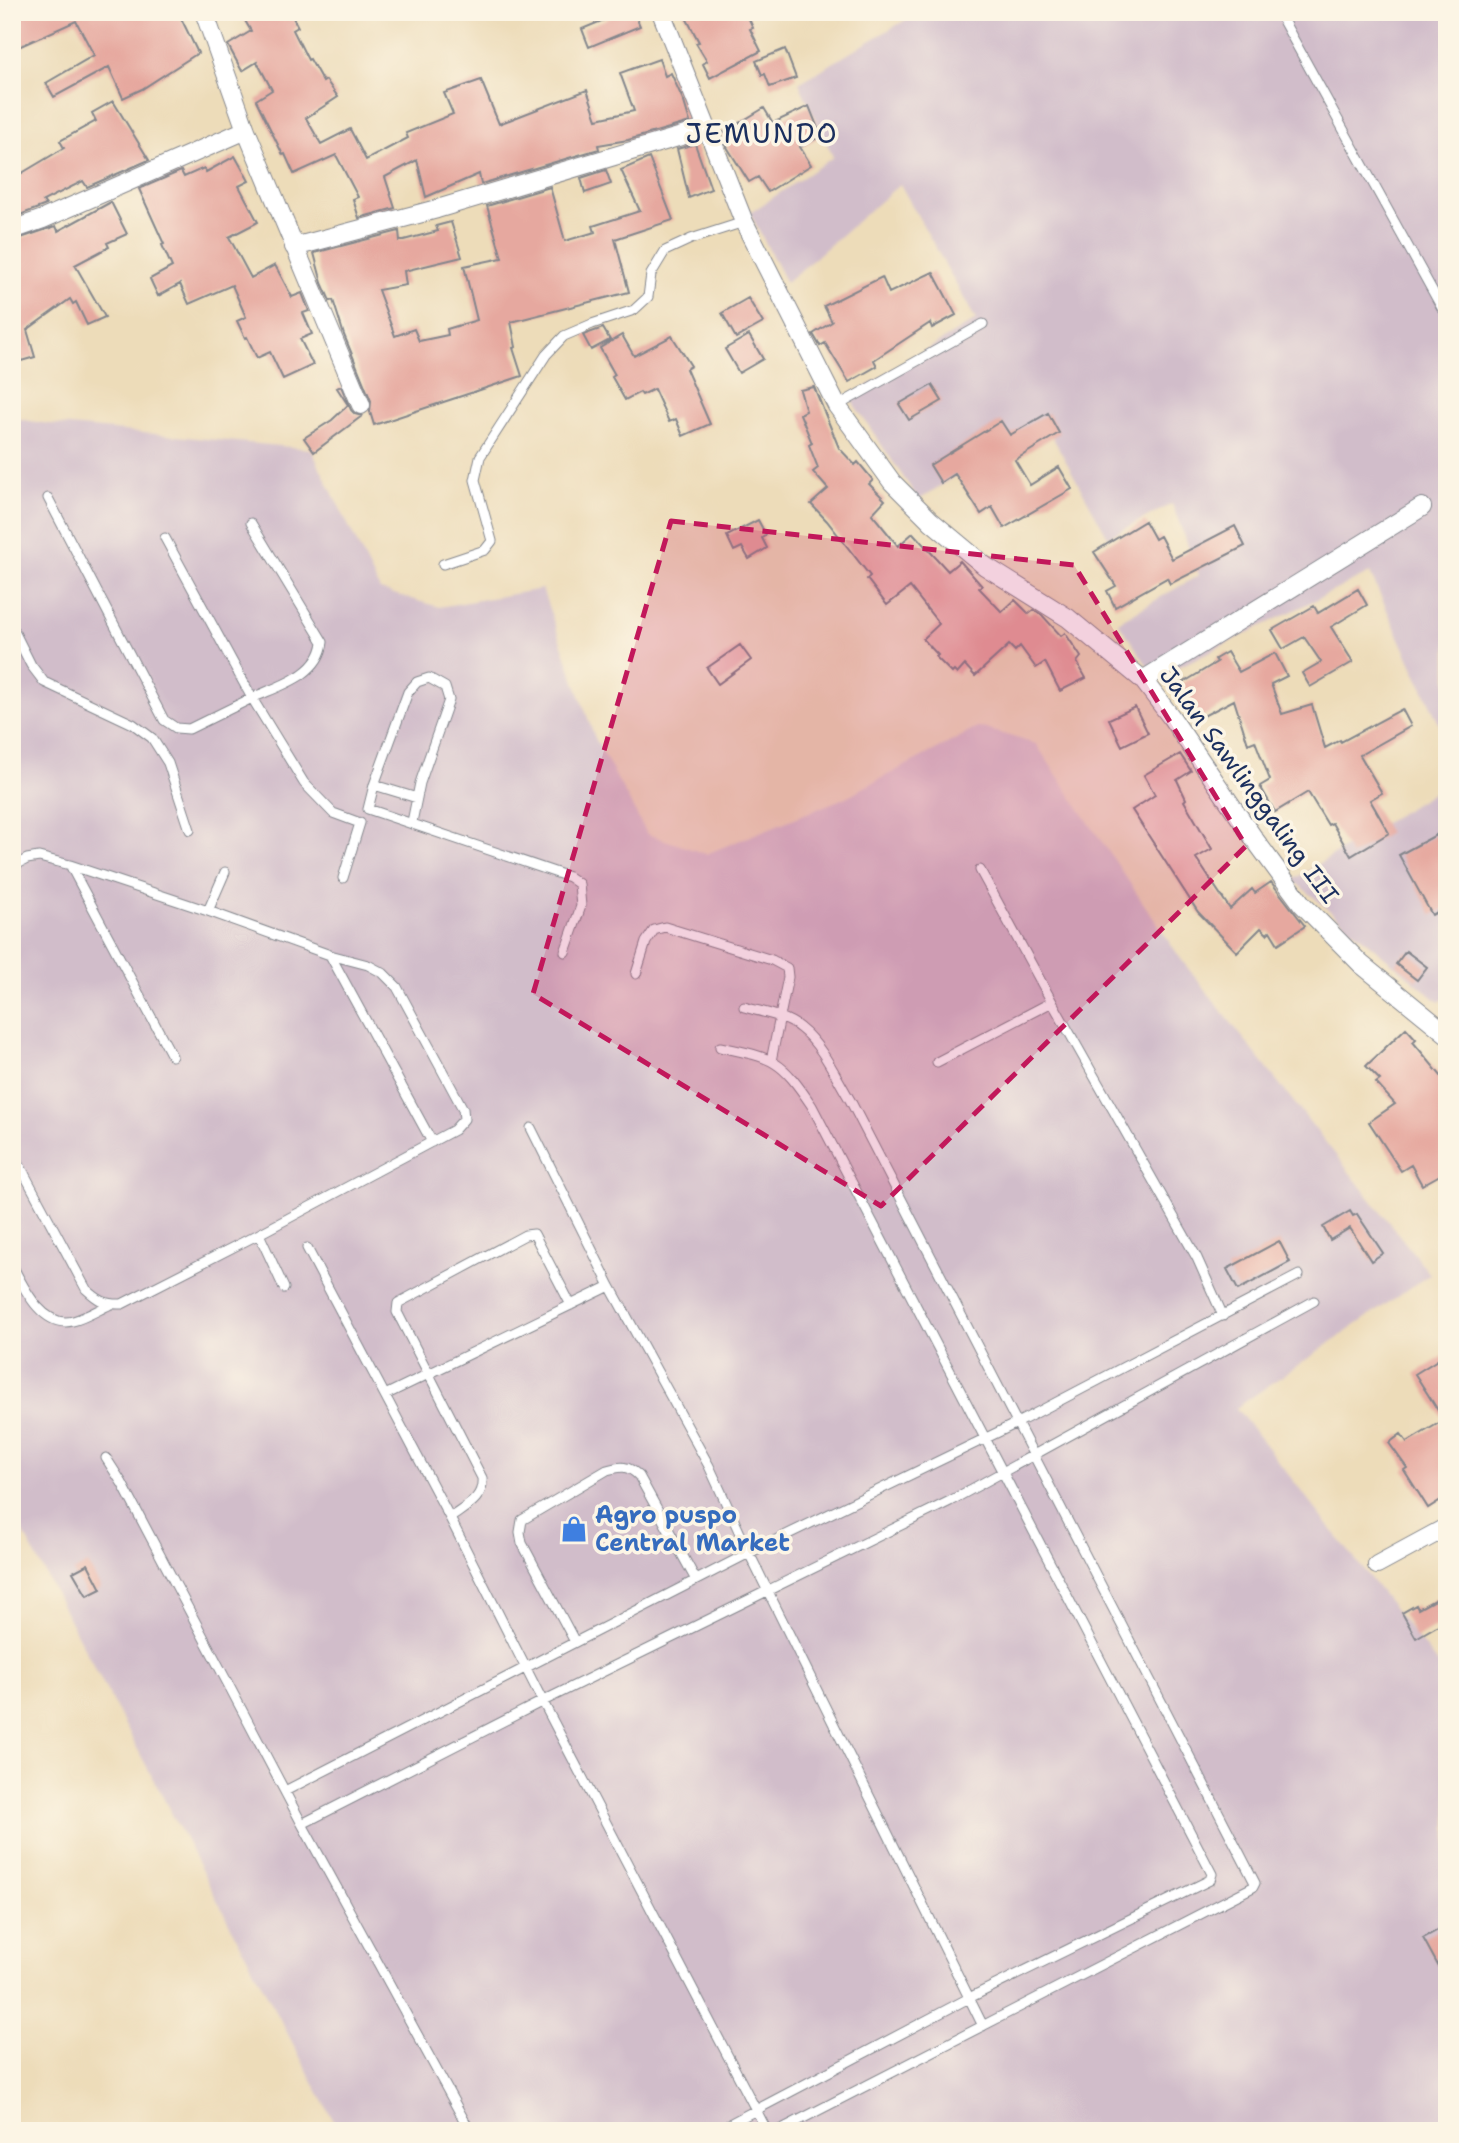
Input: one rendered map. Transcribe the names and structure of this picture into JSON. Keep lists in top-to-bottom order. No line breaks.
{"streets":{"street":["Jalan Sawlinggaling III"]},"districts":["JEMUNDO"],"places":{"shop":["Agro puspo Central Market"]}}
